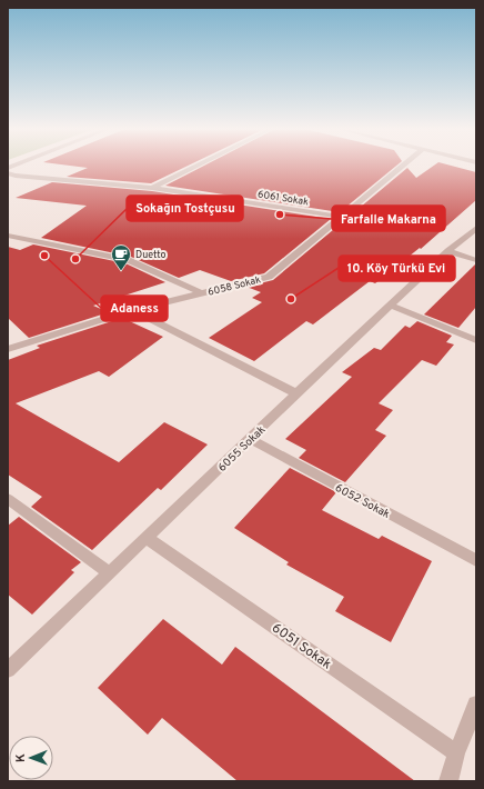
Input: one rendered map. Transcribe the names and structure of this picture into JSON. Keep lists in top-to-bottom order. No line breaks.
{"streets":{"street":["6061 Sokak","6058 Sokak","6055 Sokak","6052 Sokak","6051 Sokak"]},"crossings":[["6061 Sokak","6058 Sokak"],["6055 Sokak","6052 Sokak"],["6055 Sokak","6051 Sokak"]],"places":{"other":["Farfalle Makarna","Adaness","Sokağın Tostçusu","10. Köy Türkü Evi"],"cafe":["Duetto"]},"north":"left"}
